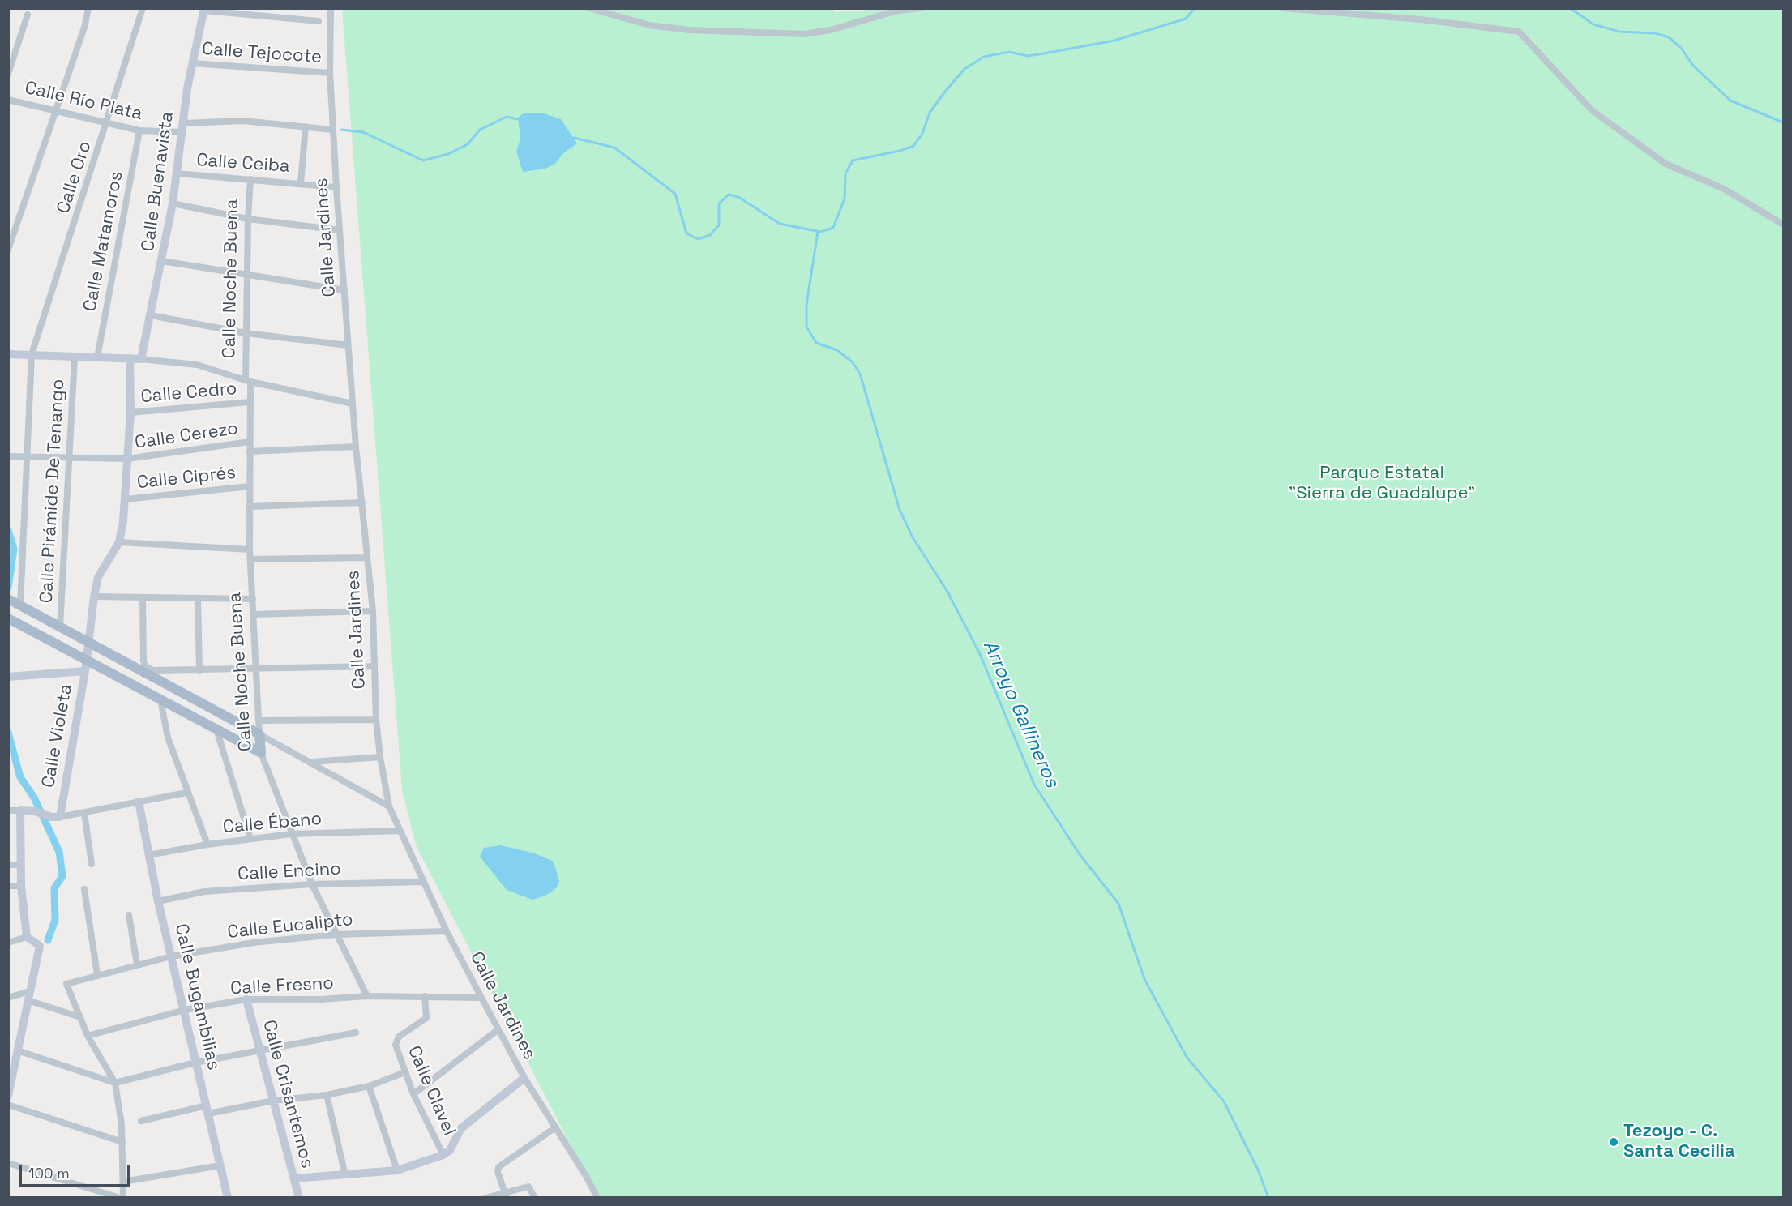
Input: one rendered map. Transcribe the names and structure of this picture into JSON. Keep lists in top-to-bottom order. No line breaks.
{"streets":{"main road":["Calle Noche Buena"],"street":["Calle Tejocote","Calle Río Plata","Calle Ceiba","Calle Oro","Calle Buenavista","Calle Jardines","Calle Matamoros","Calle Cedro","Calle Cerezo","Calle Ciprés","Calle Pirámide De Tenango","Calle Violeta","Calle Ébano","Calle Encino","Calle Eucalipto","Calle Fresno","Calle Bugambilias","Calle Clavel","Calle Crisantemos"]},"crossings":[["Calle Tejocote","Calle Buenavista"],["Calle Tejocote","Calle Jardines"],["Calle Río Plata","Calle Oro"],["Calle Río Plata","Calle Buenavista"],["Calle Río Plata","Calle Jardines"],["Calle Río Plata","Calle Matamoros"],["Calle Ceiba","Calle Buenavista"],["Calle Ceiba","Calle Jardines"],["Calle Ceiba","Calle Noche Buena"],["Calle Oro","Calle Cerezo"],["Calle Jardines","Calle Cerezo"],["Calle Jardines","Calle Ciprés"],["Calle Jardines","Calle Ébano"],["Calle Jardines","Calle Encino"],["Calle Jardines","Calle Eucalipto"],["Calle Jardines","Calle Fresno"],["Calle Noche Buena","Calle Cedro"],["Calle Noche Buena","Calle Cerezo"],["Calle Noche Buena","Calle Ciprés"],["Calle Noche Buena","Calle Ébano"],["Calle Noche Buena","Calle Encino"],["Calle Noche Buena","Calle Eucalipto"],["Calle Noche Buena","Calle Fresno"],["Calle Cerezo","Calle Pirámide De Tenango"],["Calle Ébano","Calle Bugambilias"],["Calle Encino","Calle Bugambilias"],["Calle Eucalipto","Calle Bugambilias"],["Calle Fresno","Calle Bugambilias"],["Calle Fresno","Calle Clavel"],["Calle Fresno","Calle Crisantemos"]],"water":["Arroyo Gallineros"],"parks":["Parque Estatal \"Sierra de Guadalupe\""],"places":["Tezoyo - C. Santa Cecilia"],"scale_bar":"100 m"}
